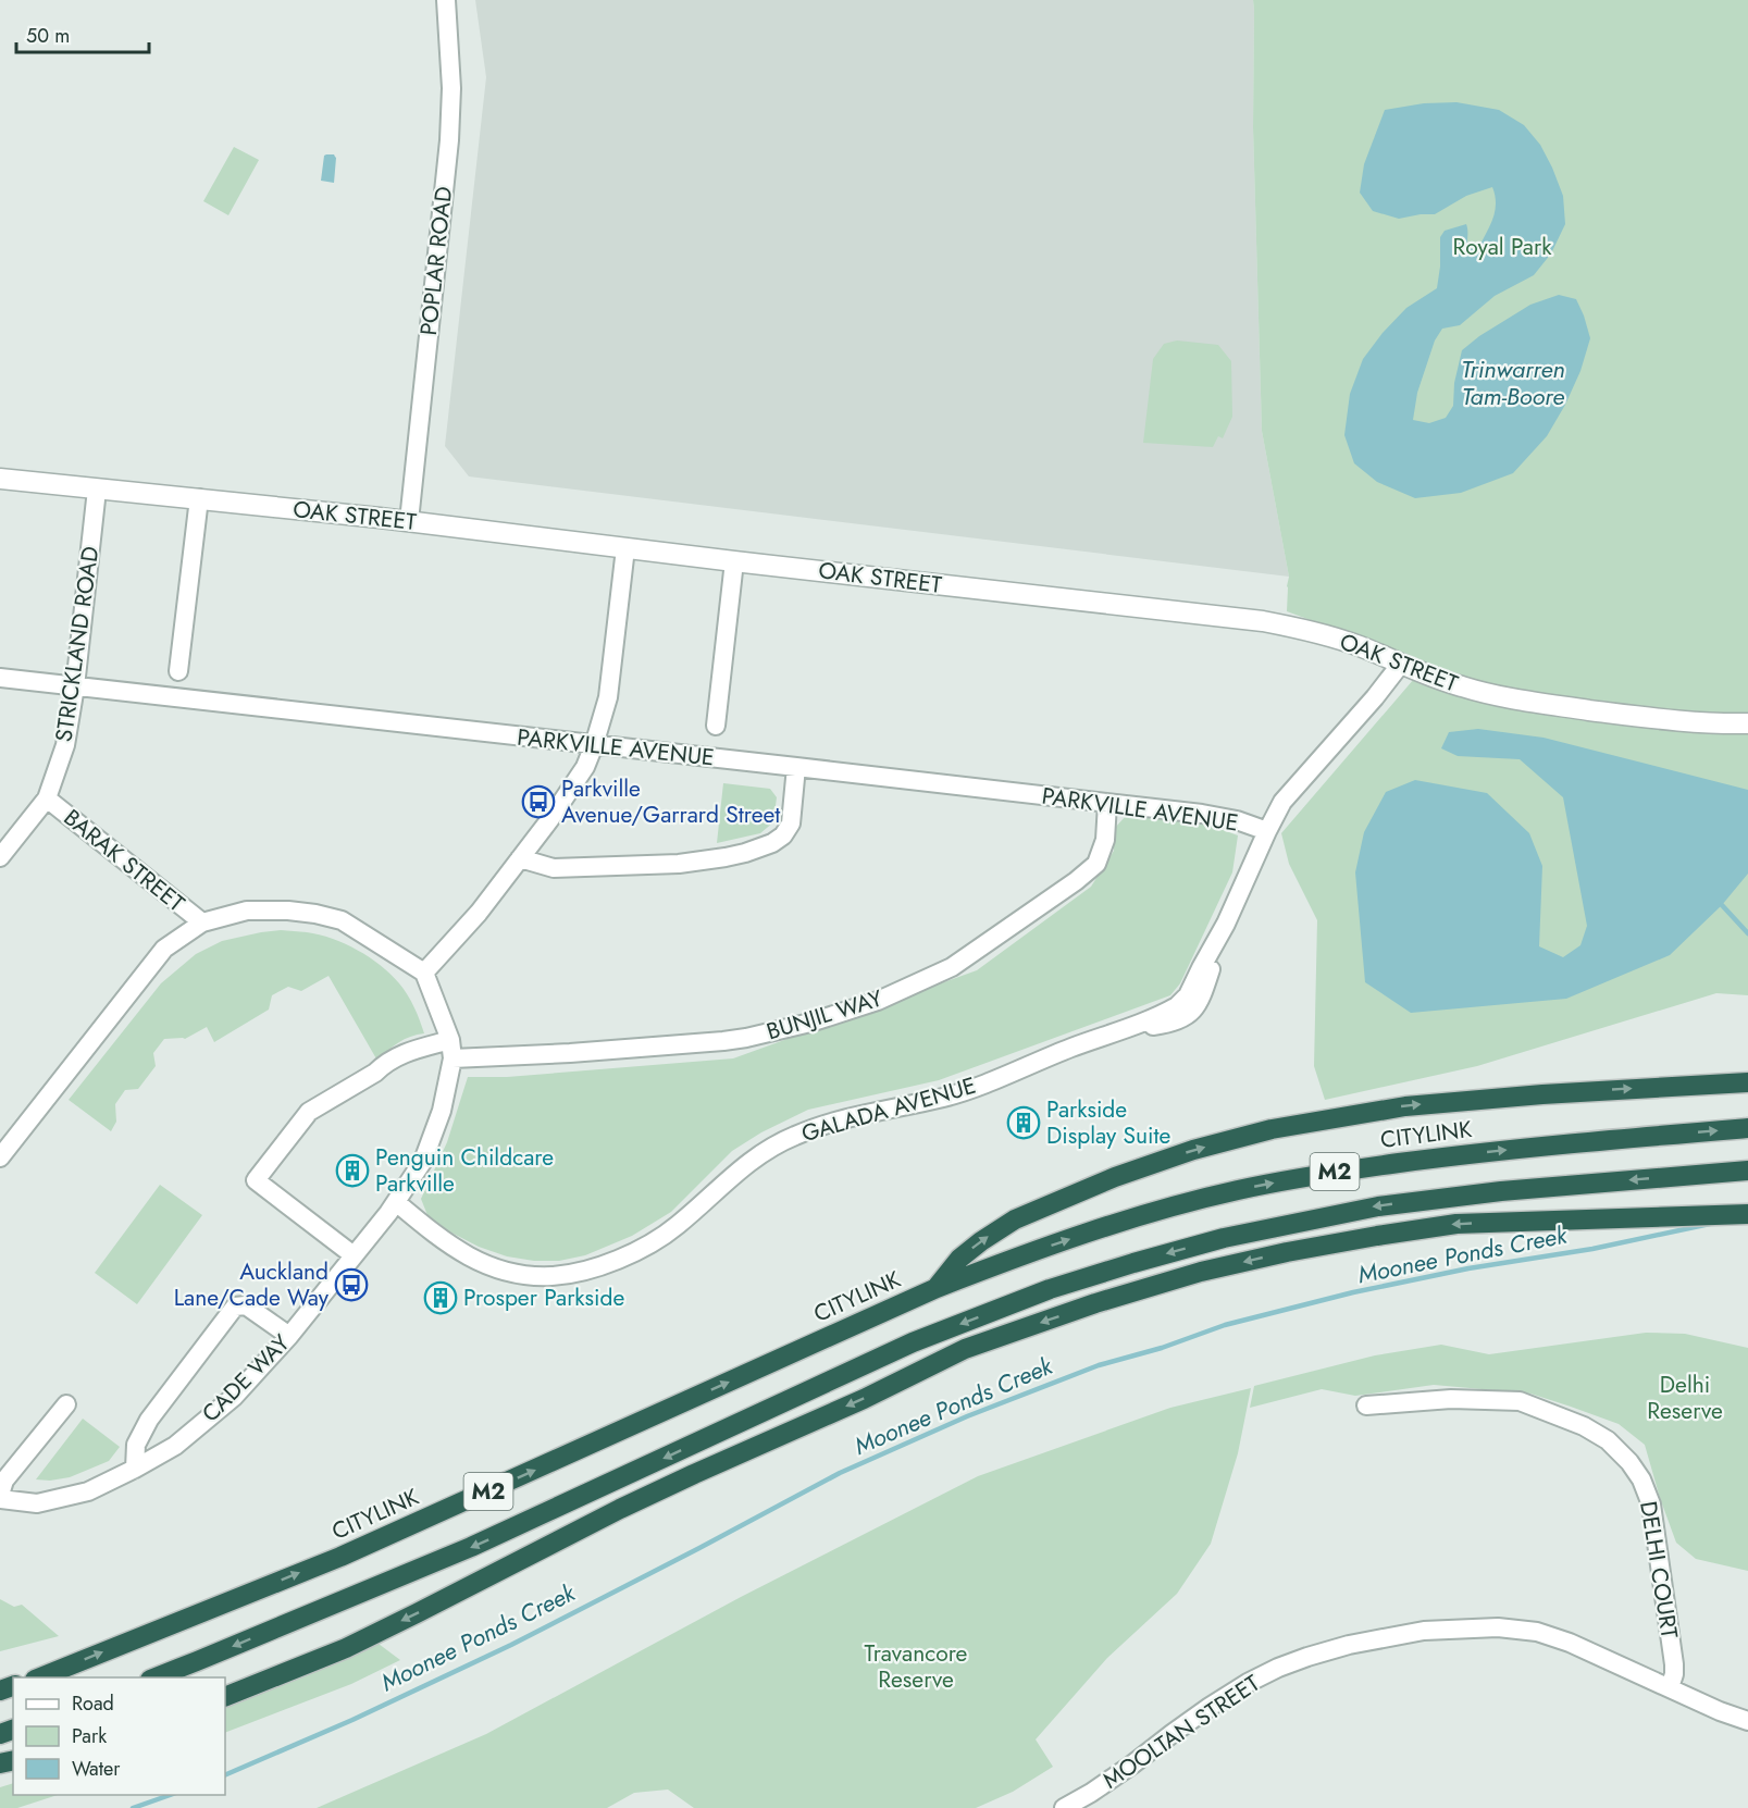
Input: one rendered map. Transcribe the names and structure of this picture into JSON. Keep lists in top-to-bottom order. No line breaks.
{"streets":{"highway":["CITYLINK","M2"],"street":["POPLAR ROAD","OAK STREET","STRICKLAND ROAD","PARKVILLE AVENUE","BARAK STREET","BUNJIL WAY","GALADA AVENUE","CADE WAY","DELHI COURT","MOOLTAN STREET"]},"crossings":[["POPLAR ROAD","OAK STREET"],["OAK STREET","STRICKLAND ROAD"],["OAK STREET","GALADA AVENUE"],["STRICKLAND ROAD","PARKVILLE AVENUE"],["STRICKLAND ROAD","BARAK STREET"],["PARKVILLE AVENUE","BUNJIL WAY"],["PARKVILLE AVENUE","GALADA AVENUE"],["BUNJIL WAY","CADE WAY"],["GALADA AVENUE","CADE WAY"],["DELHI COURT","MOOLTAN STREET"]],"water":["Trinwarren Tam-Boore","Moonee Ponds Creek"],"parks":["Royal Park","Delhi Reserve","Travancore Reserve"],"places":{"bus stop":["Parkville Avenue/Garrard Street","Auckland Lane/Cade Way"],"building":["Parkside Display Suite","Penguin Childcare Parkville","Prosper Parkside"]},"legend":["Road","Park","Water"],"scale_bar":"50 m"}
